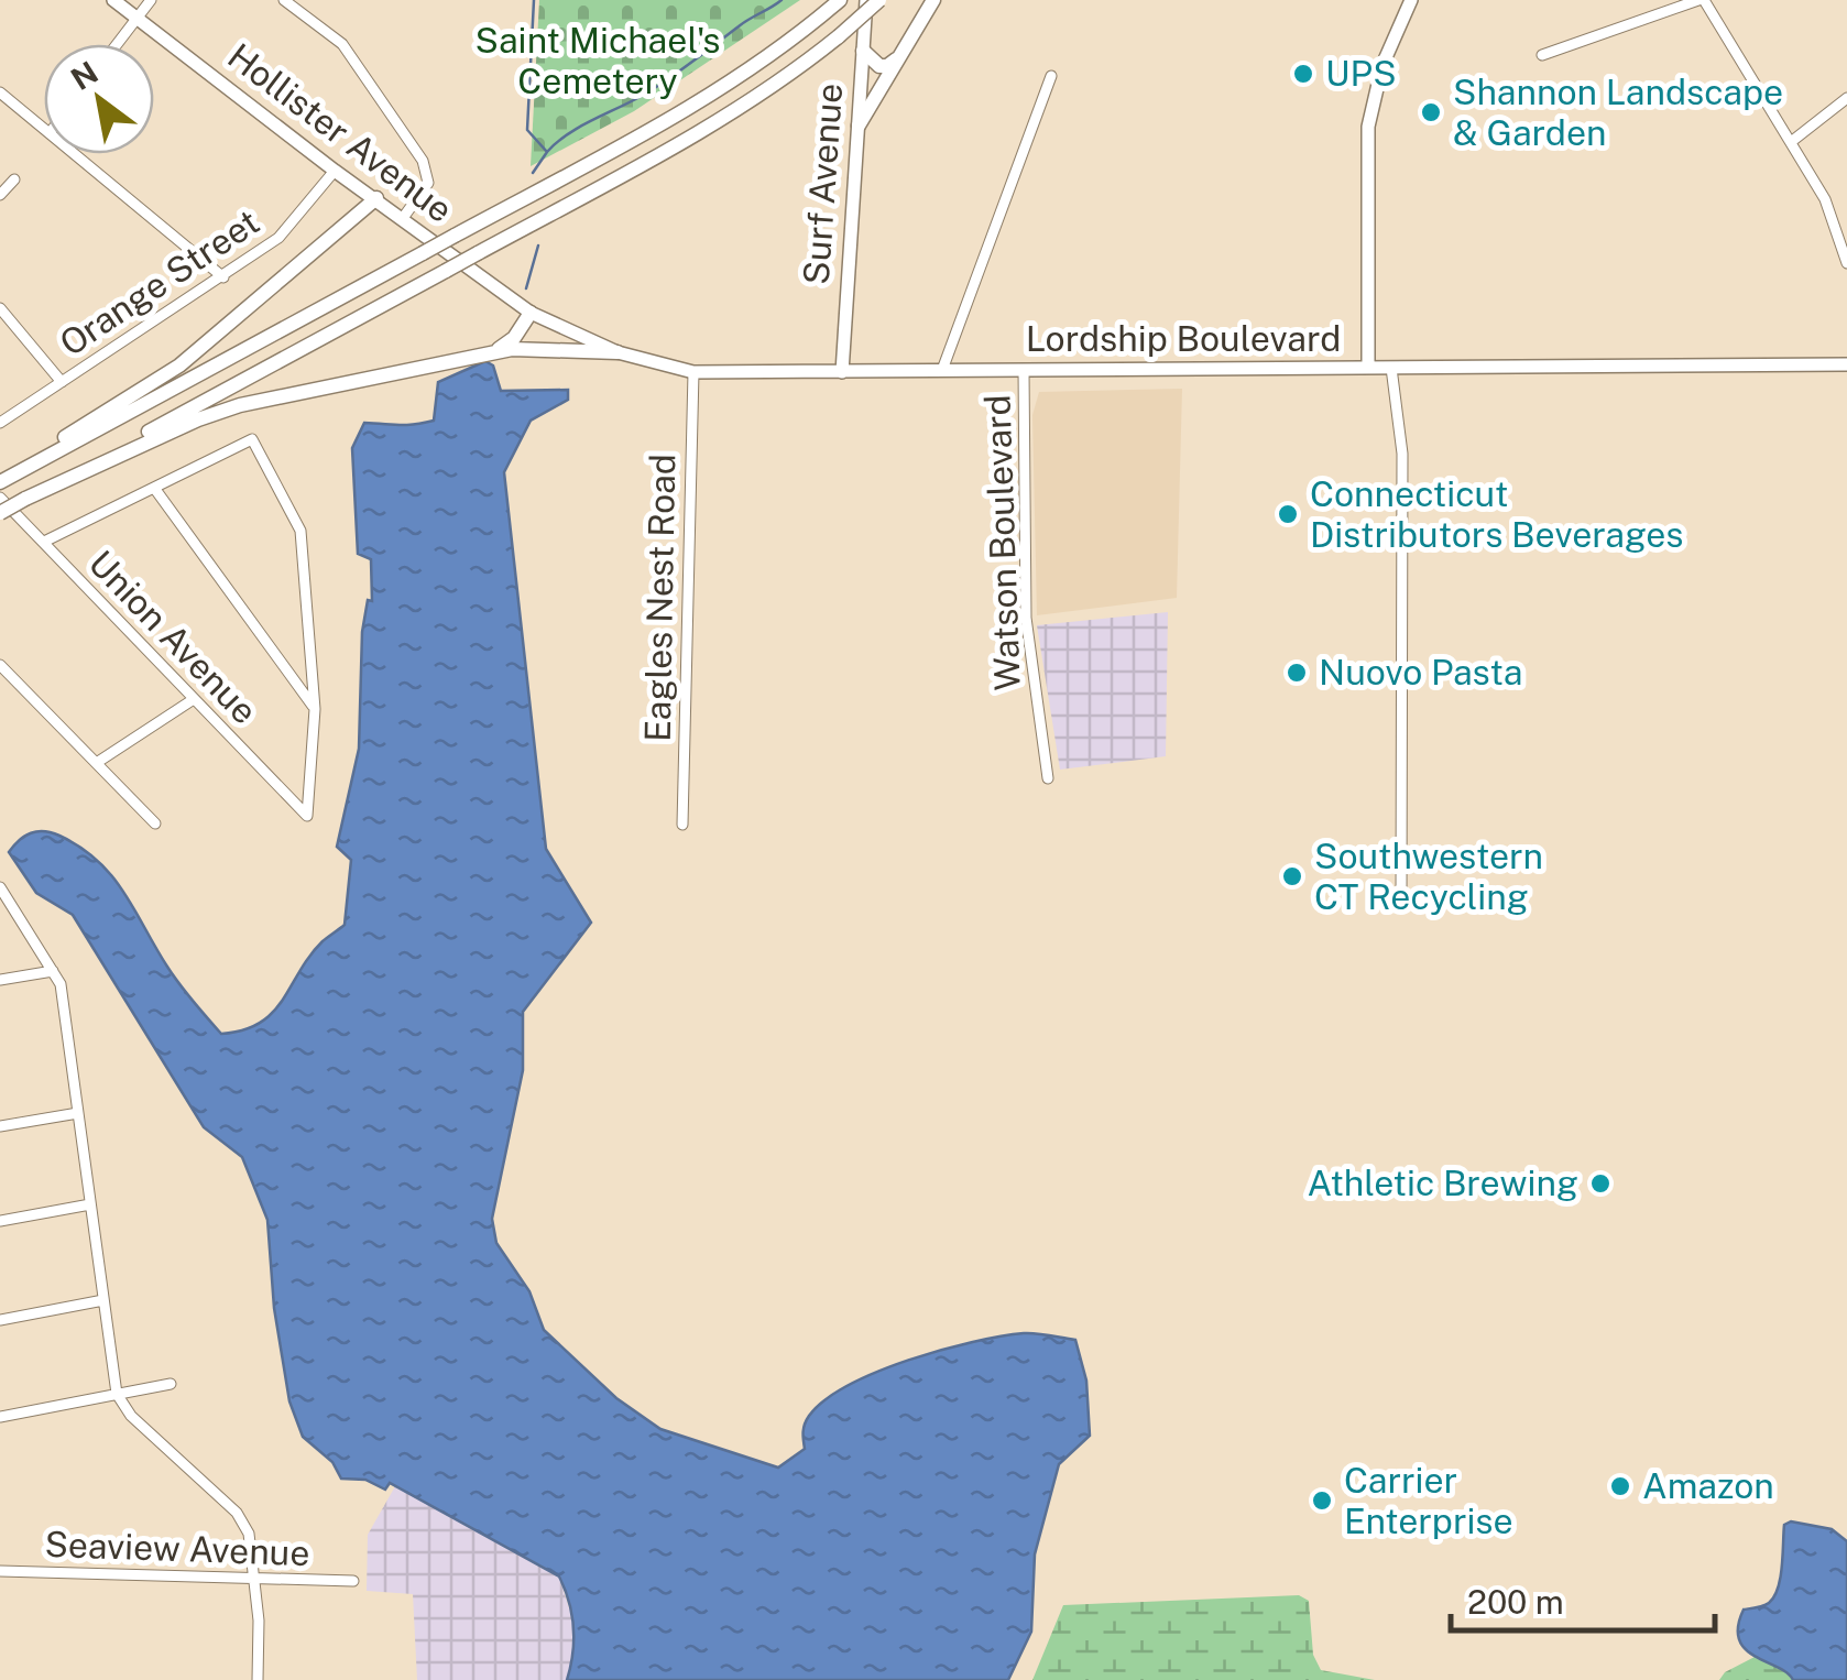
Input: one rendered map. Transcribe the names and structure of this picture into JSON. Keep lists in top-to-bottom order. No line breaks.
{"streets":{"main road":["Hollister Avenue","Surf Avenue","Lordship Boulevard"],"street":["Orange Street","Watson Boulevard","Eagles Nest Road","Union Avenue","Seaview Avenue"]},"crossings":[["Hollister Avenue","Orange Street"],["Hollister Avenue","Lordship Boulevard"],["Surf Avenue","Lordship Boulevard"],["Lordship Boulevard","Watson Boulevard"],["Lordship Boulevard","Eagles Nest Road"]],"parks":["Saint Michael's Cemetery"],"places":["UPS","Shannon Landscape & Garden","Connecticut Distributors Beverages","Nuovo Pasta","Southwestern CT Recycling","Athletic Brewing","Amazon","Carrier Enterprise"],"scale_bar":"200 m","north":"top left"}
